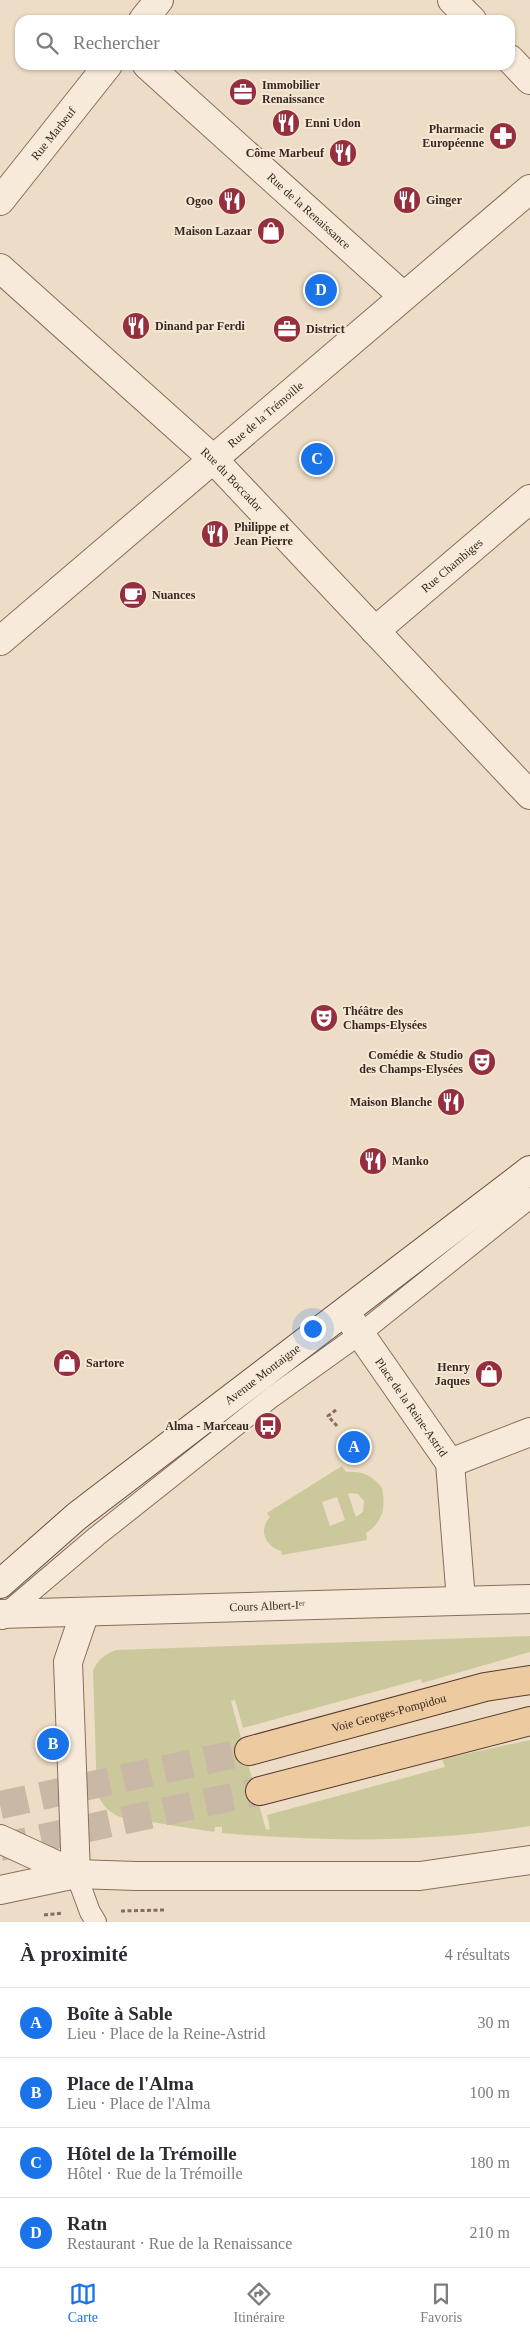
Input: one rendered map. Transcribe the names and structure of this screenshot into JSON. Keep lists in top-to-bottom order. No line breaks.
{"streets":{"main road":["Voie Georges-Pompidou"],"street":["Rue Marbeuf","Rue de la Renaissance","Rue de la Trémoille","Rue du Boccador","Rue Chambiges","Avenue Montaigne","Place de la Reine-Astrid","Cours Albert-Iᵉʳ"]},"crossings":[["Rue de la Renaissance","Rue de la Trémoille"],["Rue de la Trémoille","Rue du Boccador"],["Rue du Boccador","Rue Chambiges"],["Avenue Montaigne","Place de la Reine-Astrid"],["Avenue Montaigne","Cours Albert-Iᵉʳ"],["Place de la Reine-Astrid","Cours Albert-Iᵉʳ"]],"places":{"office":["Immobilier Renaissance","District"],"restaurant":["Enni Udon","Côme Marbeuf","Ginger","Ogoo","Dinand par Ferdi","Philippe et Jean Pierre","Maison Blanche","Manko"],"pharmacy":["Pharmacie Européenne"],"shop":["Maison Lazaar","Sartore","Henry Jaques"],"cafe":["Nuances"],"theatre":["Théâtre des Champs-Elysées","Comédie & Studio des Champs-Elysées"],"bus stop":["Alma - Marceau"]},"page":{"search":"Rechercher","pins":["D","C","A","B"],"heading":["À proximité","4 résultats"],"list":[{"mark":"A","name":"Boîte à Sable","note":"Lieu · Place de la Reine-Astrid","value":"30 m"},{"mark":"B","name":"Place de l'Alma","note":"Lieu · Place de l'Alma","value":"100 m"},{"mark":"C","name":"Hôtel de la Trémoille","note":"Hôtel · Rue de la Trémoille","value":"180 m"},{"mark":"D","name":"Ratn","note":"Restaurant · Rue de la Renaissance","value":"210 m"}],"nav":["Carte","Itinéraire","Favoris"]}}
